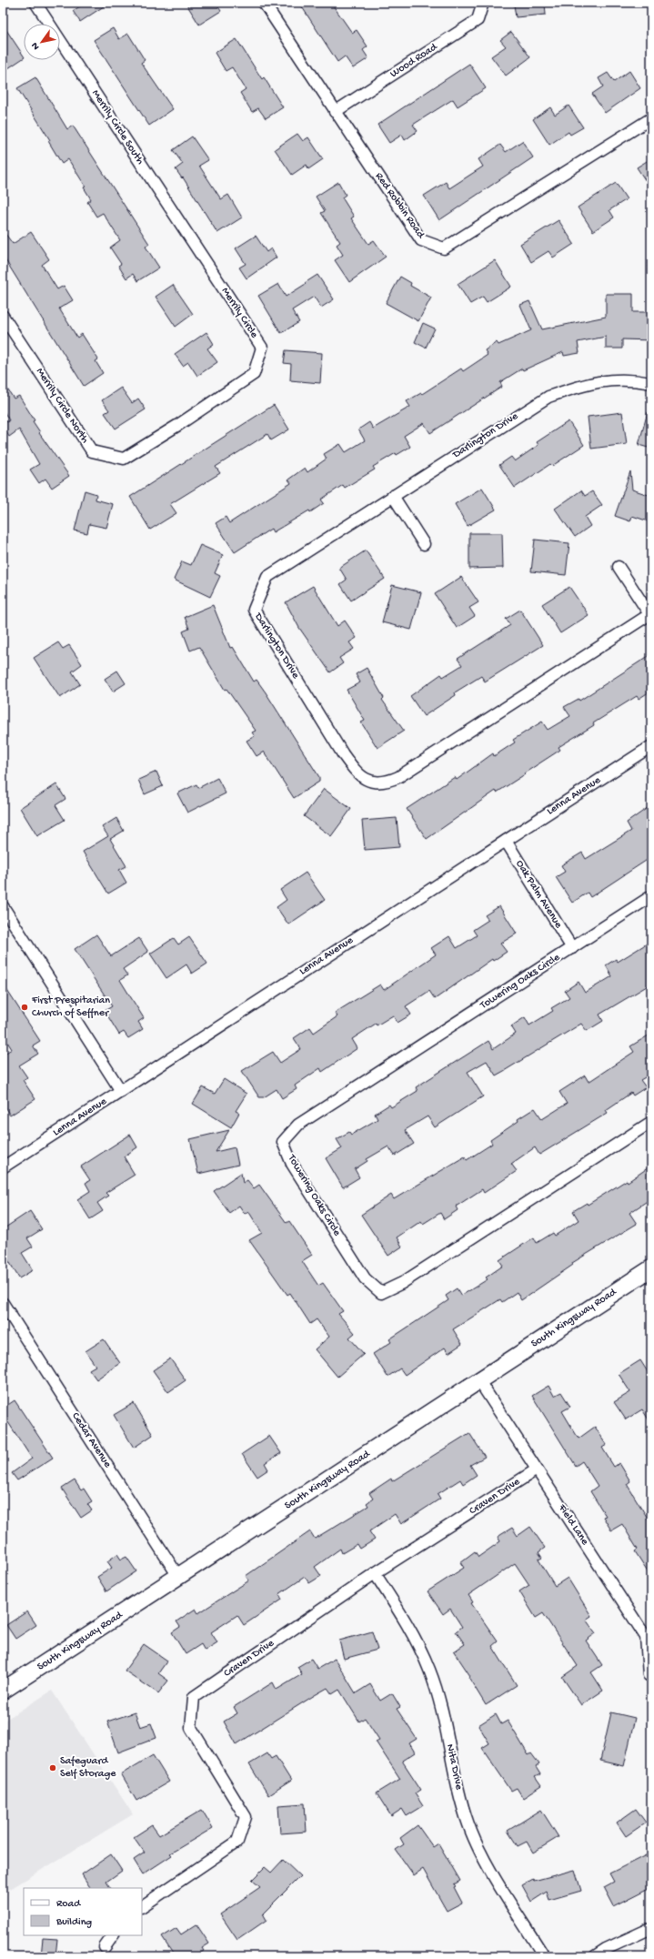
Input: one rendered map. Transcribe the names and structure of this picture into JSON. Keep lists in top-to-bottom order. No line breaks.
{"streets":{"street":["Wood Road","Merrily Circle South","Red Robbin Road","Merrily Circle","Merrily Circle North","Darlington Drive","Lenna Avenue","Oak Palm Avenue","Towering Oaks Circle","South Kingsway Road","Cedar Avenue","Craven Drive","Field Lane","Nita Drive"]},"crossings":[["Wood Road","Red Robbin Road"],["Merrily Circle South","Merrily Circle"],["Merrily Circle","Merrily Circle North"],["Lenna Avenue","Oak Palm Avenue"],["Oak Palm Avenue","Towering Oaks Circle"],["South Kingsway Road","Cedar Avenue"],["South Kingsway Road","Field Lane"],["Craven Drive","Field Lane"],["Craven Drive","Nita Drive"]],"places":["First Prespitarian Church of Seffner","Safeguard Self Storage"],"legend":["Road","Building"],"north":"bottom left"}
